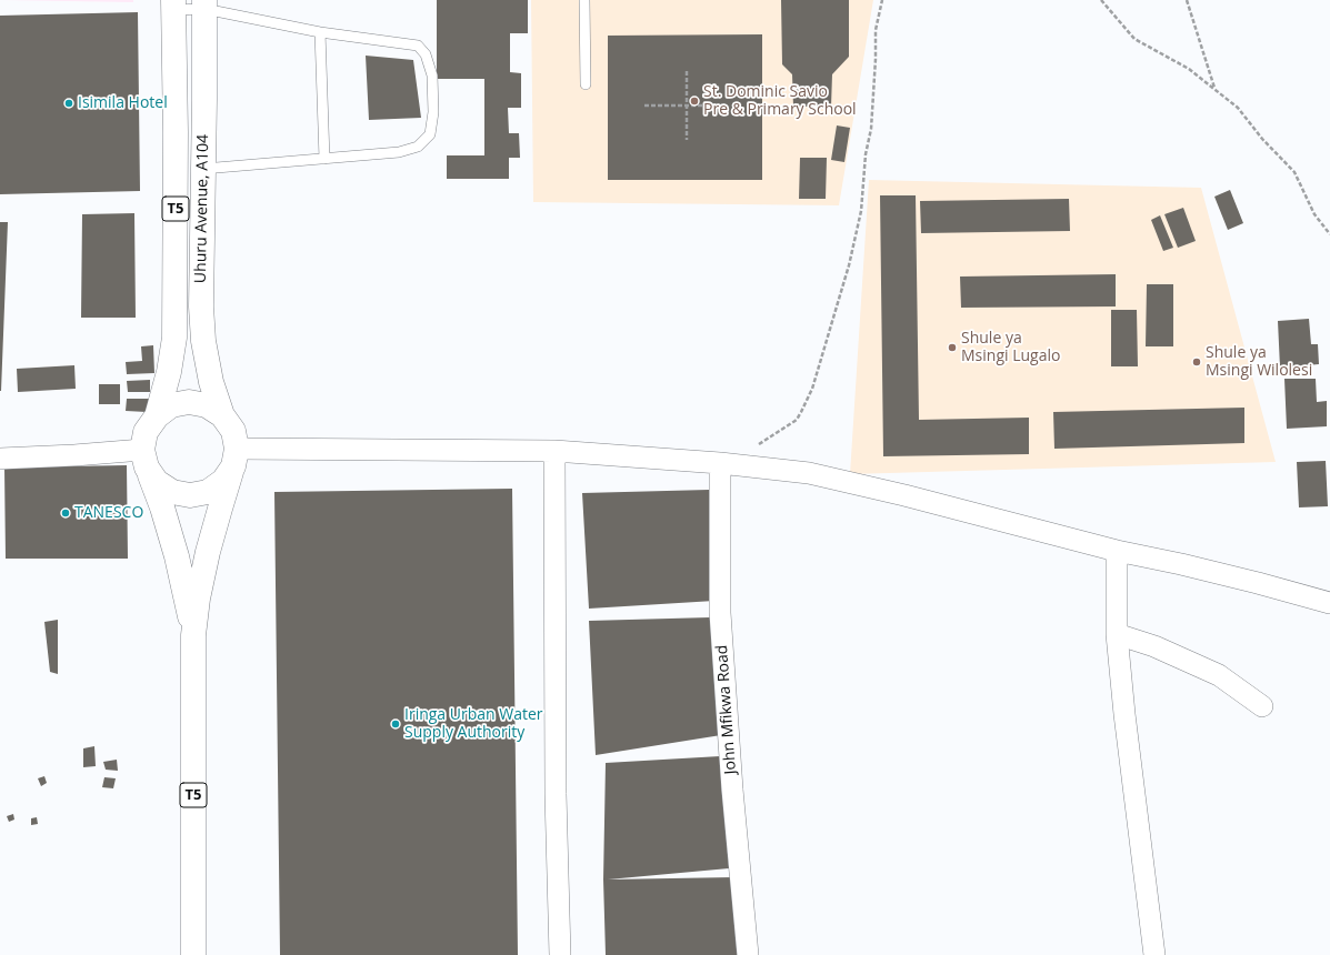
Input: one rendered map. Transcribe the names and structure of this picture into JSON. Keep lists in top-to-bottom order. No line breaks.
{"streets":{"highway":["T5","Uhuru Avenue, A104"],"street":["John Mfikwa Road"]},"crossings":[["T5","Uhuru Avenue, A104"]],"places":["St. Dominic Savio Pre & Primary School","Isimila Hotel","Shule ya Msingi Lugalo","Shule ya Msingi Wilolesi","TANESCO","Iringa Urban Water Supply Authority"]}
